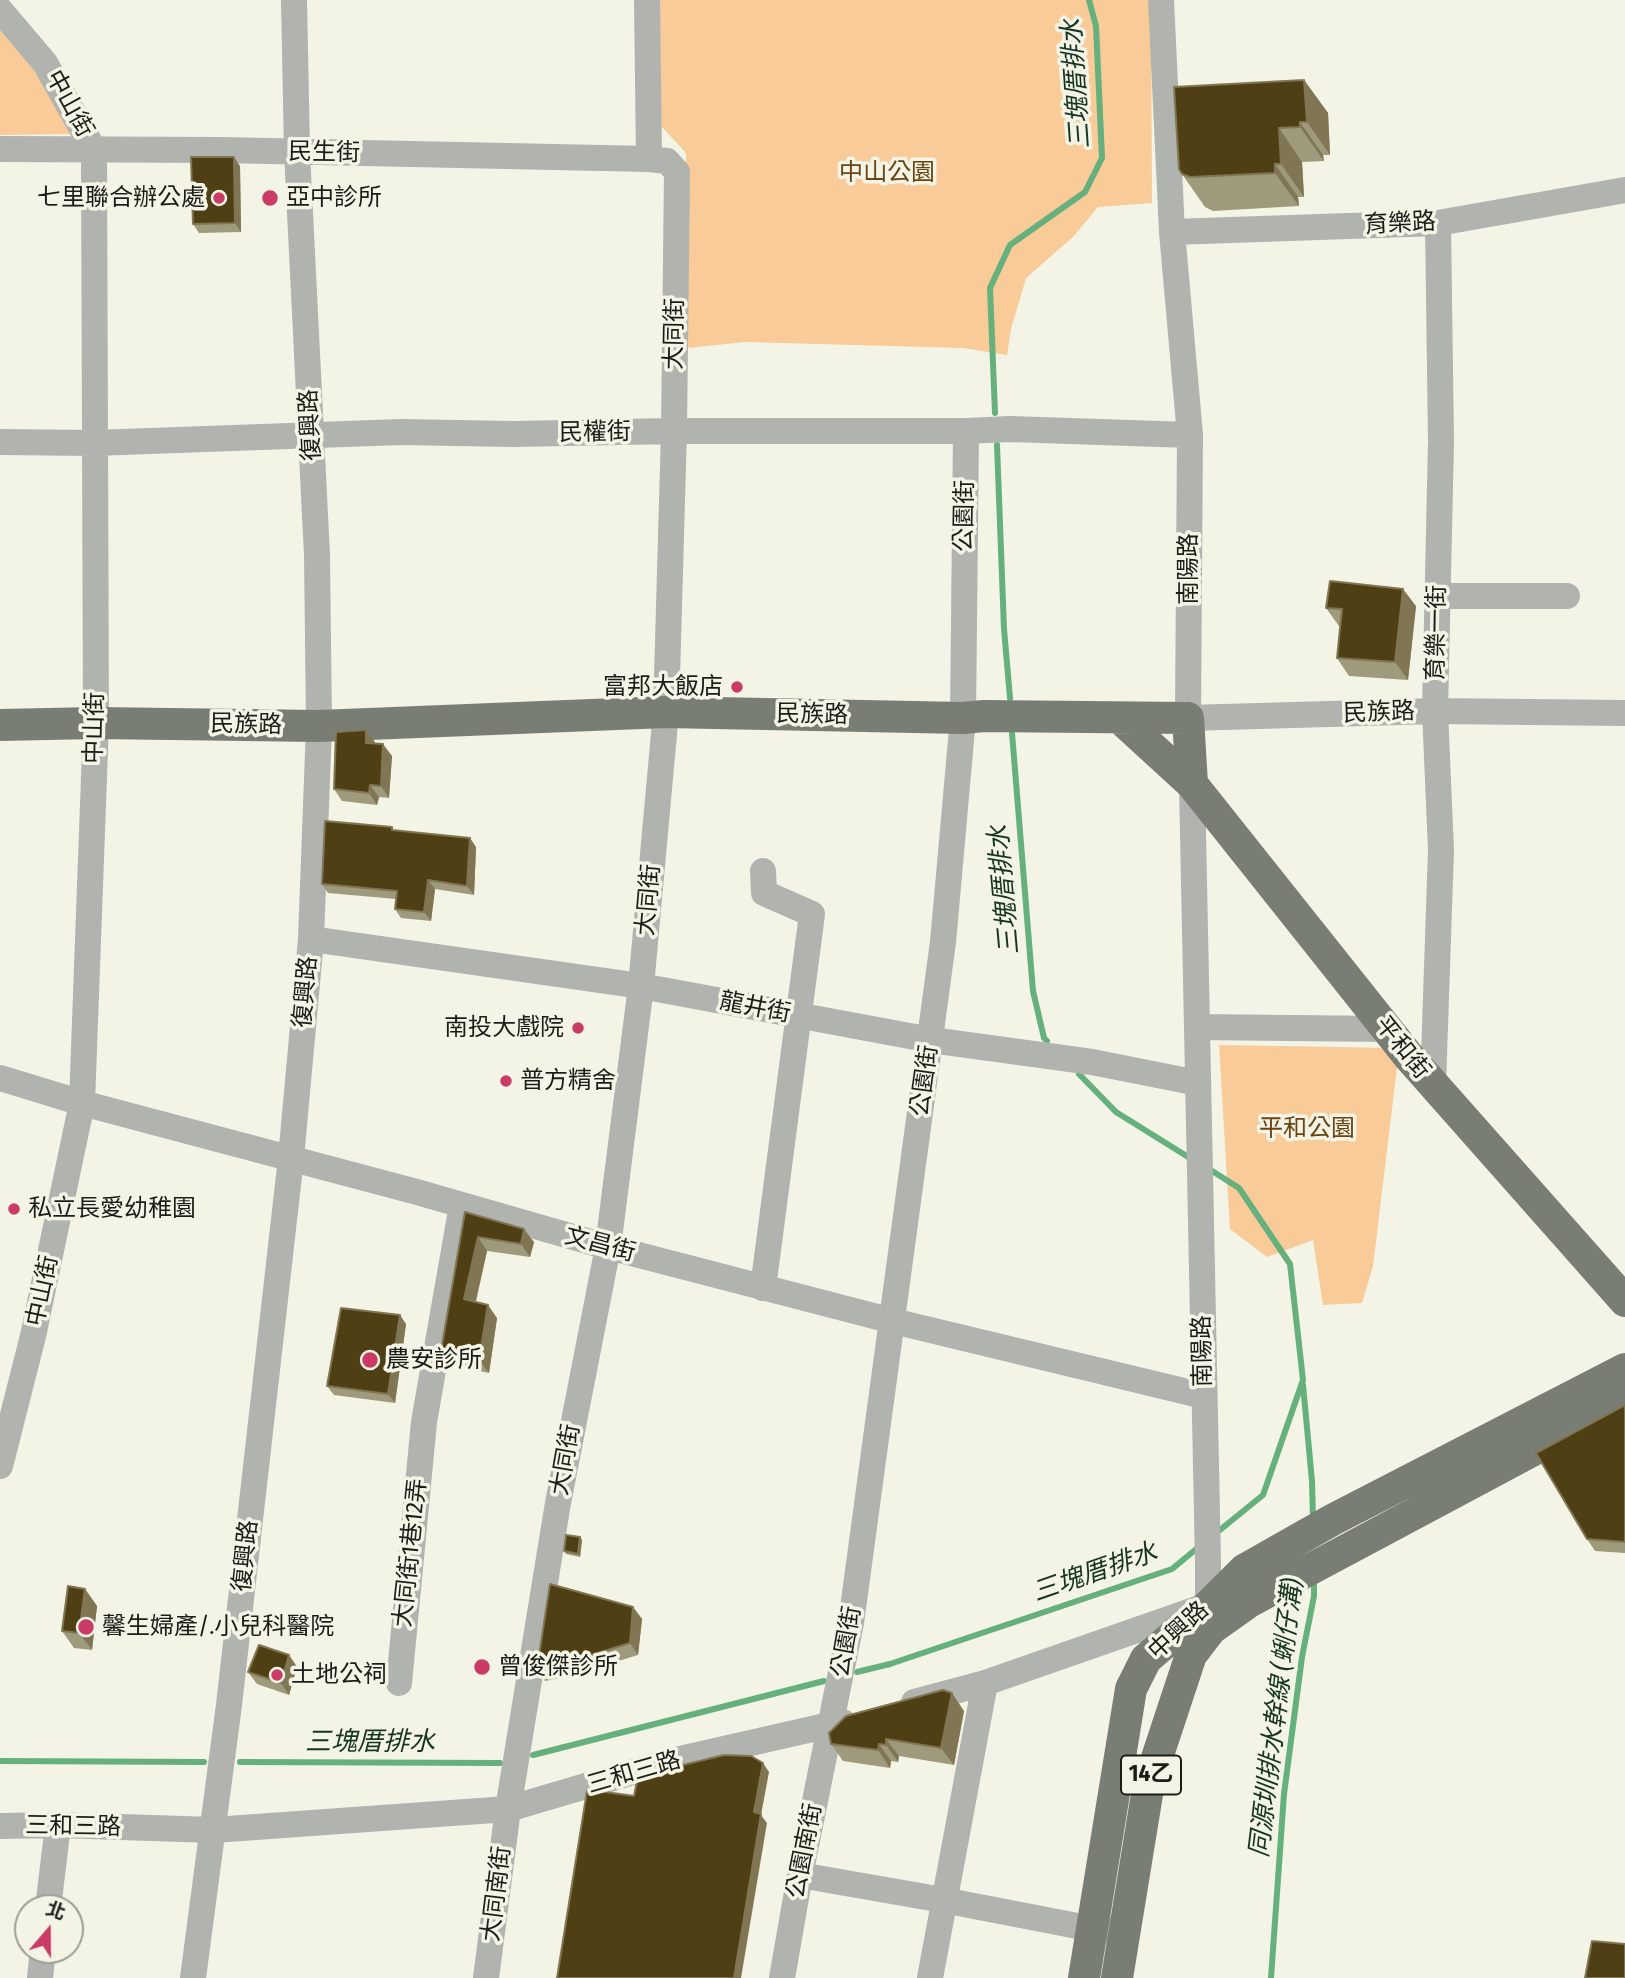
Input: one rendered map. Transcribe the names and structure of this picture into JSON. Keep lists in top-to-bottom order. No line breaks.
{"streets":{"main road":["南陽路","民族路","平和街","中興路","14乙"],"street":["中山街","民生街","育樂路","大同街","復興路","民權街","公園街","育樂一街","龍井街","文昌街","大同街1巷12弄","三和三路","公園南街","大同南街"]},"crossings":[["中山街","民生街"],["中山街","民權街"],["中山街","民族路"],["中山街","文昌街"],["民生街","大同街"],["民生街","復興路"],["育樂路","南陽路"],["育樂路","育樂一街"],["大同街","民權街"],["大同街","民族路"],["大同街","龍井街"],["大同街","文昌街"],["大同街","三和三路"],["大同街","大同南街"],["復興路","民權街"],["復興路","民族路"],["復興路","龍井街"],["復興路","文昌街"],["復興路","三和三路"],["民權街","公園街"],["民權街","南陽路"],["公園街","民族路"],["公園街","龍井街"],["公園街","文昌街"],["公園街","三和三路"],["公園街","公園南街"],["南陽路","民族路"],["南陽路","龍井街"],["南陽路","平和街"],["南陽路","文昌街"],["南陽路","中興路"],["育樂一街","民族路"],["育樂一街","平和街"],["民族路","平和街"],["文昌街","大同街1巷12弄"],["三和三路","公園南街"],["三和三路","大同南街"]],"water":["三塊厝排水","同源圳排水幹線 (蜊仔溝)"],"parks":["中山公園","平和公園"],"places":["七里聯合辦公處","亞中診所","富邦大飯店","南投大戲院","普方精舍","私立長愛幼稚園","農安診所","馨生婦產/.小兒科醫院","曾俊傑診所","土地公祠"],"north":"top"}
